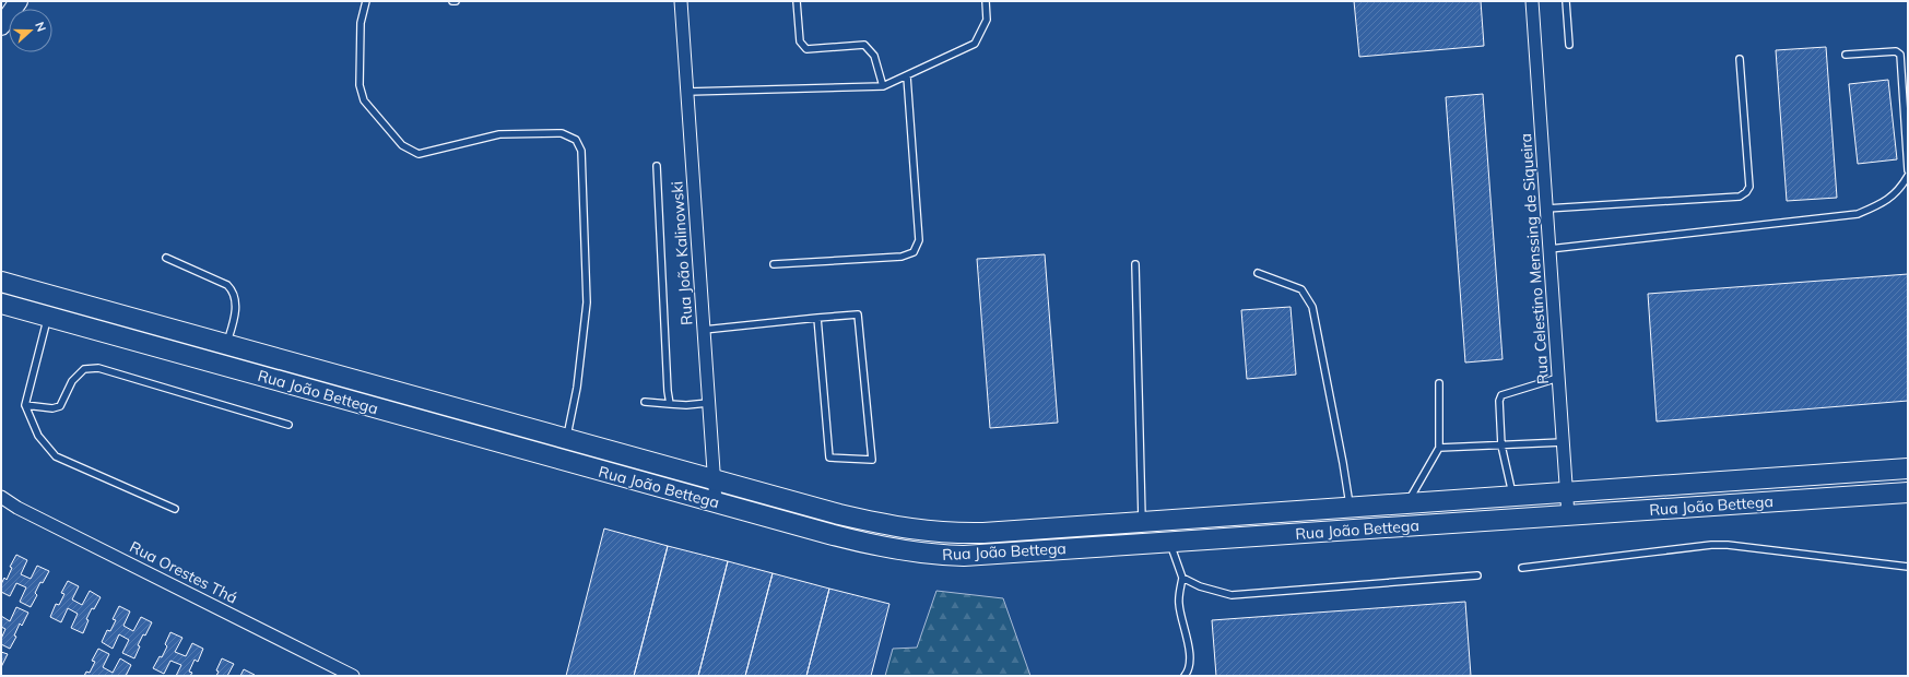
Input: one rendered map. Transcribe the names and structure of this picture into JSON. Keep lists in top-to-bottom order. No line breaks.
{"streets":{"main road":["Rua João Bettega"],"street":["Rua João Kalinowski","Rua Celestino Menssing de Siqueira","Rua Orestes Thá"]},"crossings":[["Rua João Kalinowski","Rua João Bettega"],["Rua Celestino Menssing de Siqueira","Rua João Bettega"]],"north":"right"}
